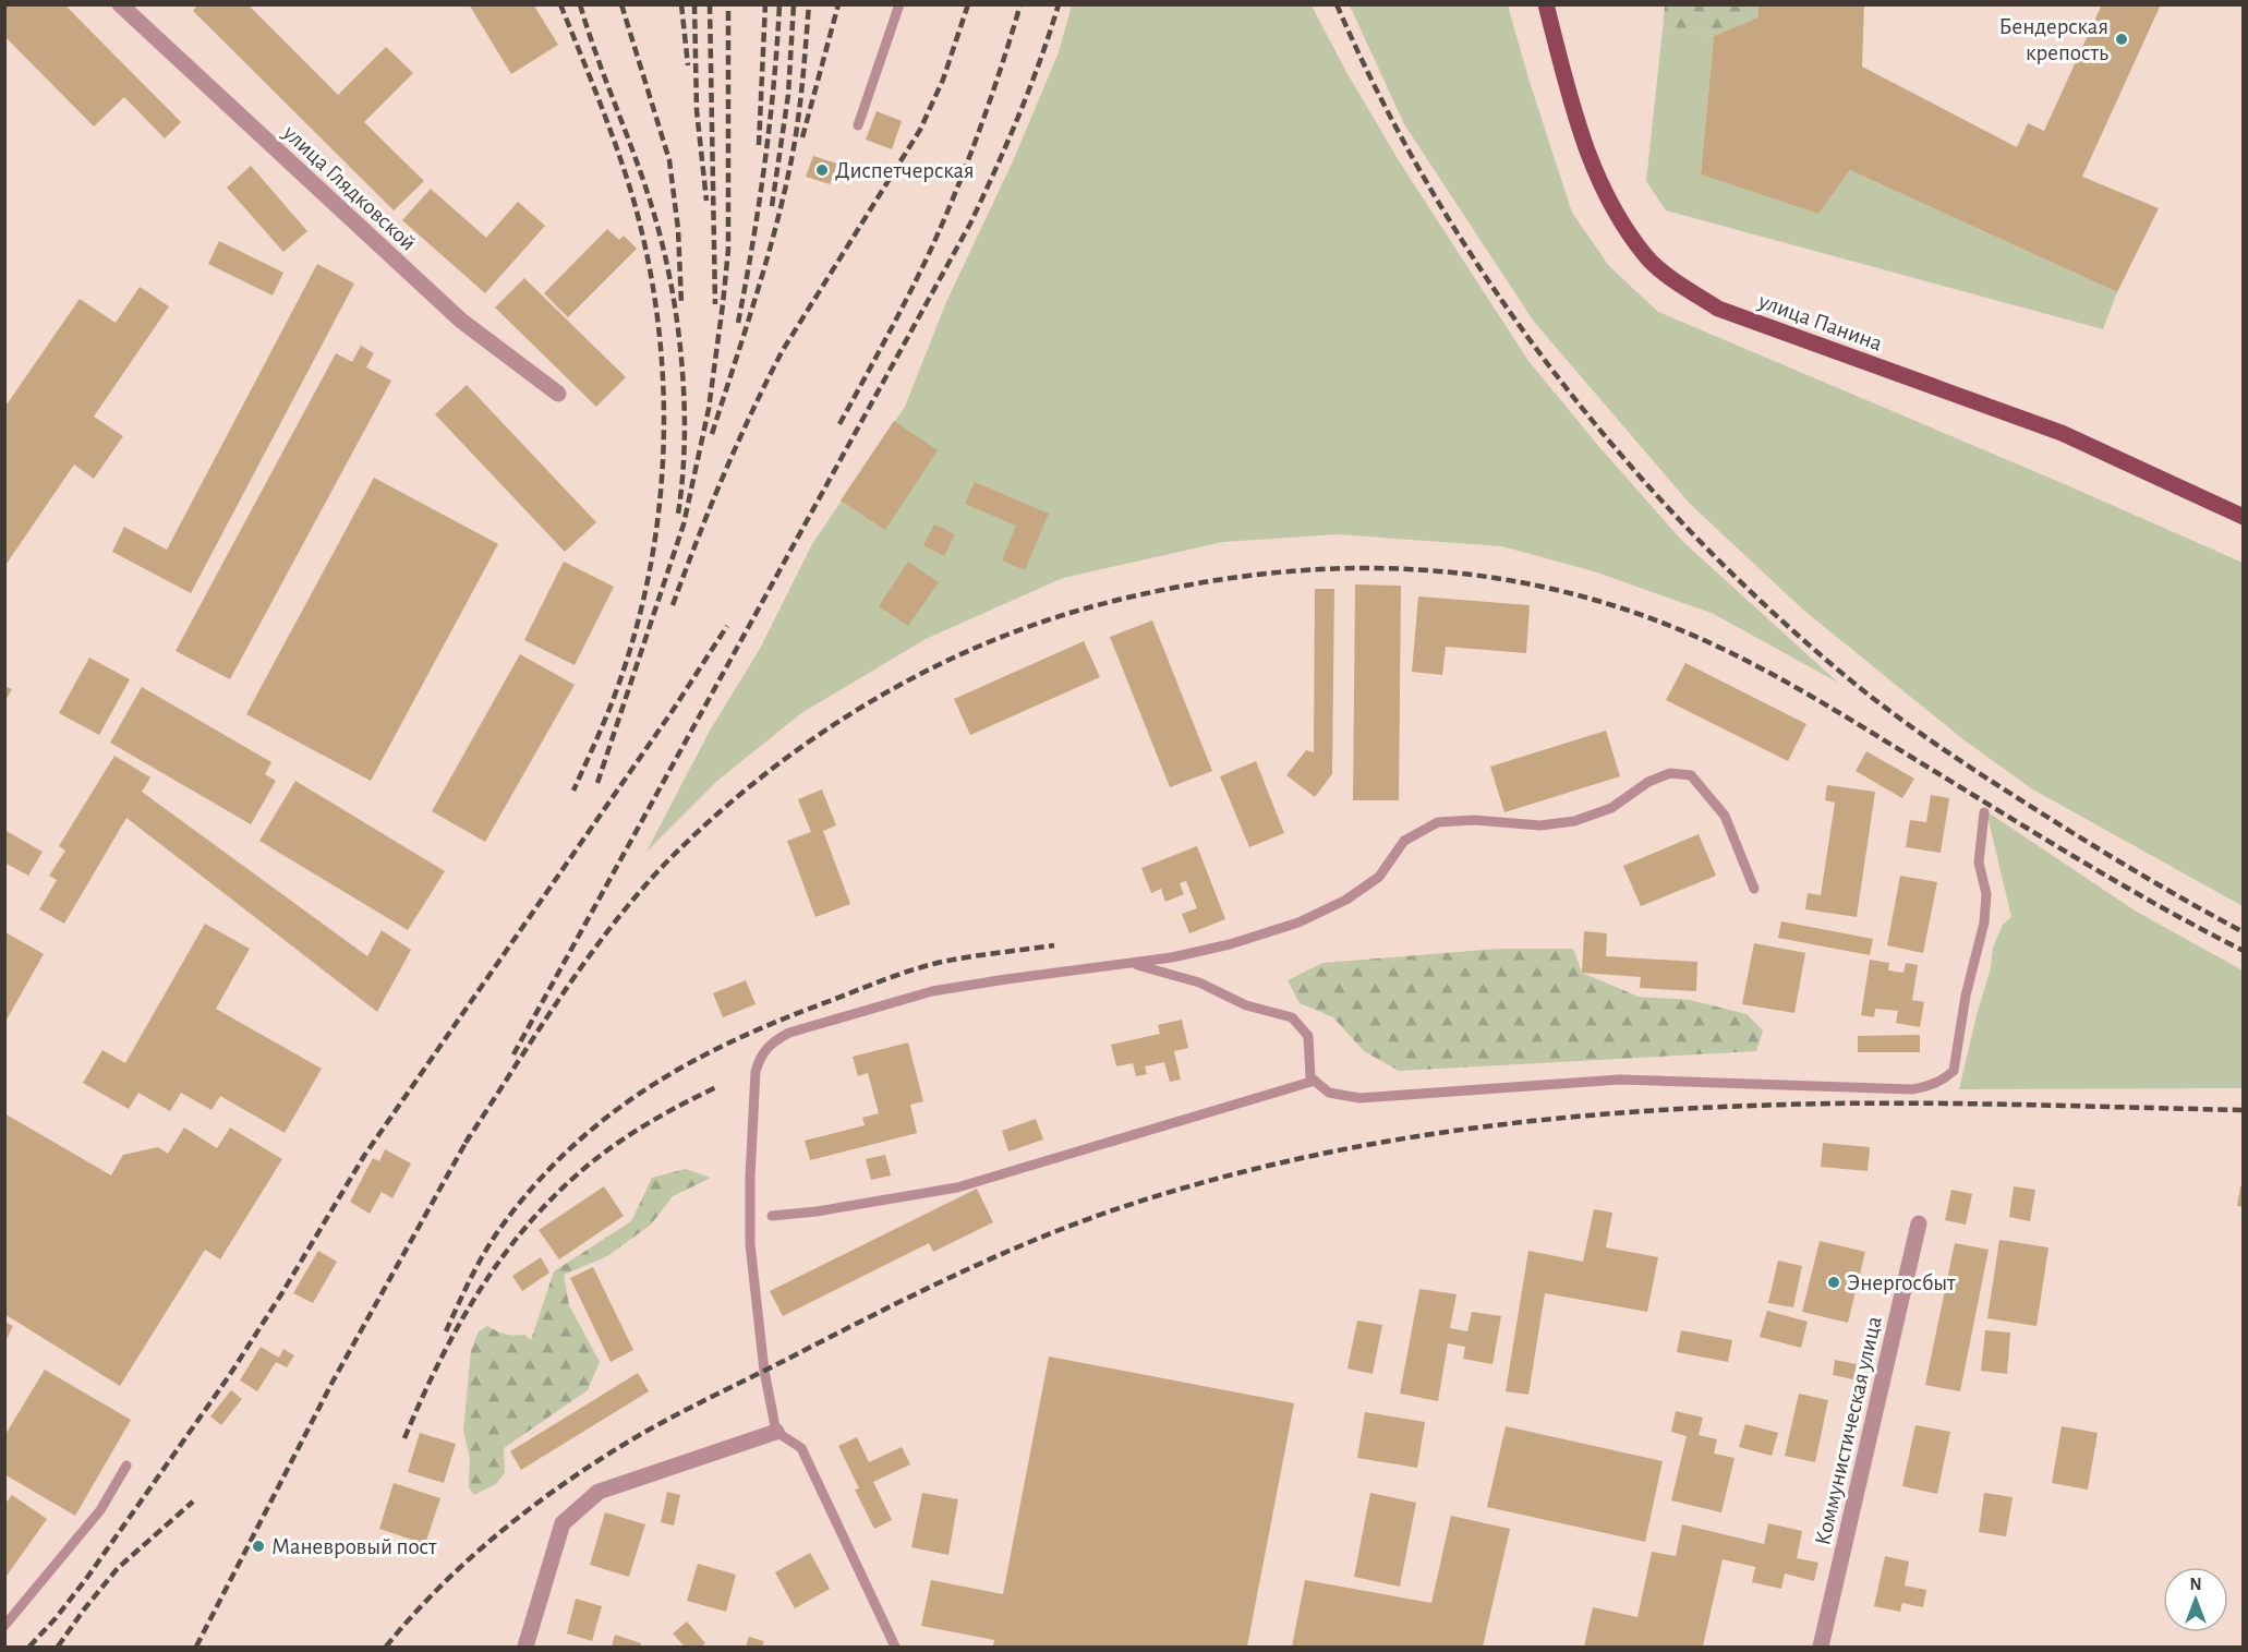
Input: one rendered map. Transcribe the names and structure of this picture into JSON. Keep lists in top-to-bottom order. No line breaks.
{"streets":{"main road":["улица Панина"],"street":["улица Глядковской","Коммунистическая улица"]},"places":["Бендерская крепость","Диспетчерская","Энергосбыт","Маневровый пост"],"north":"top"}
